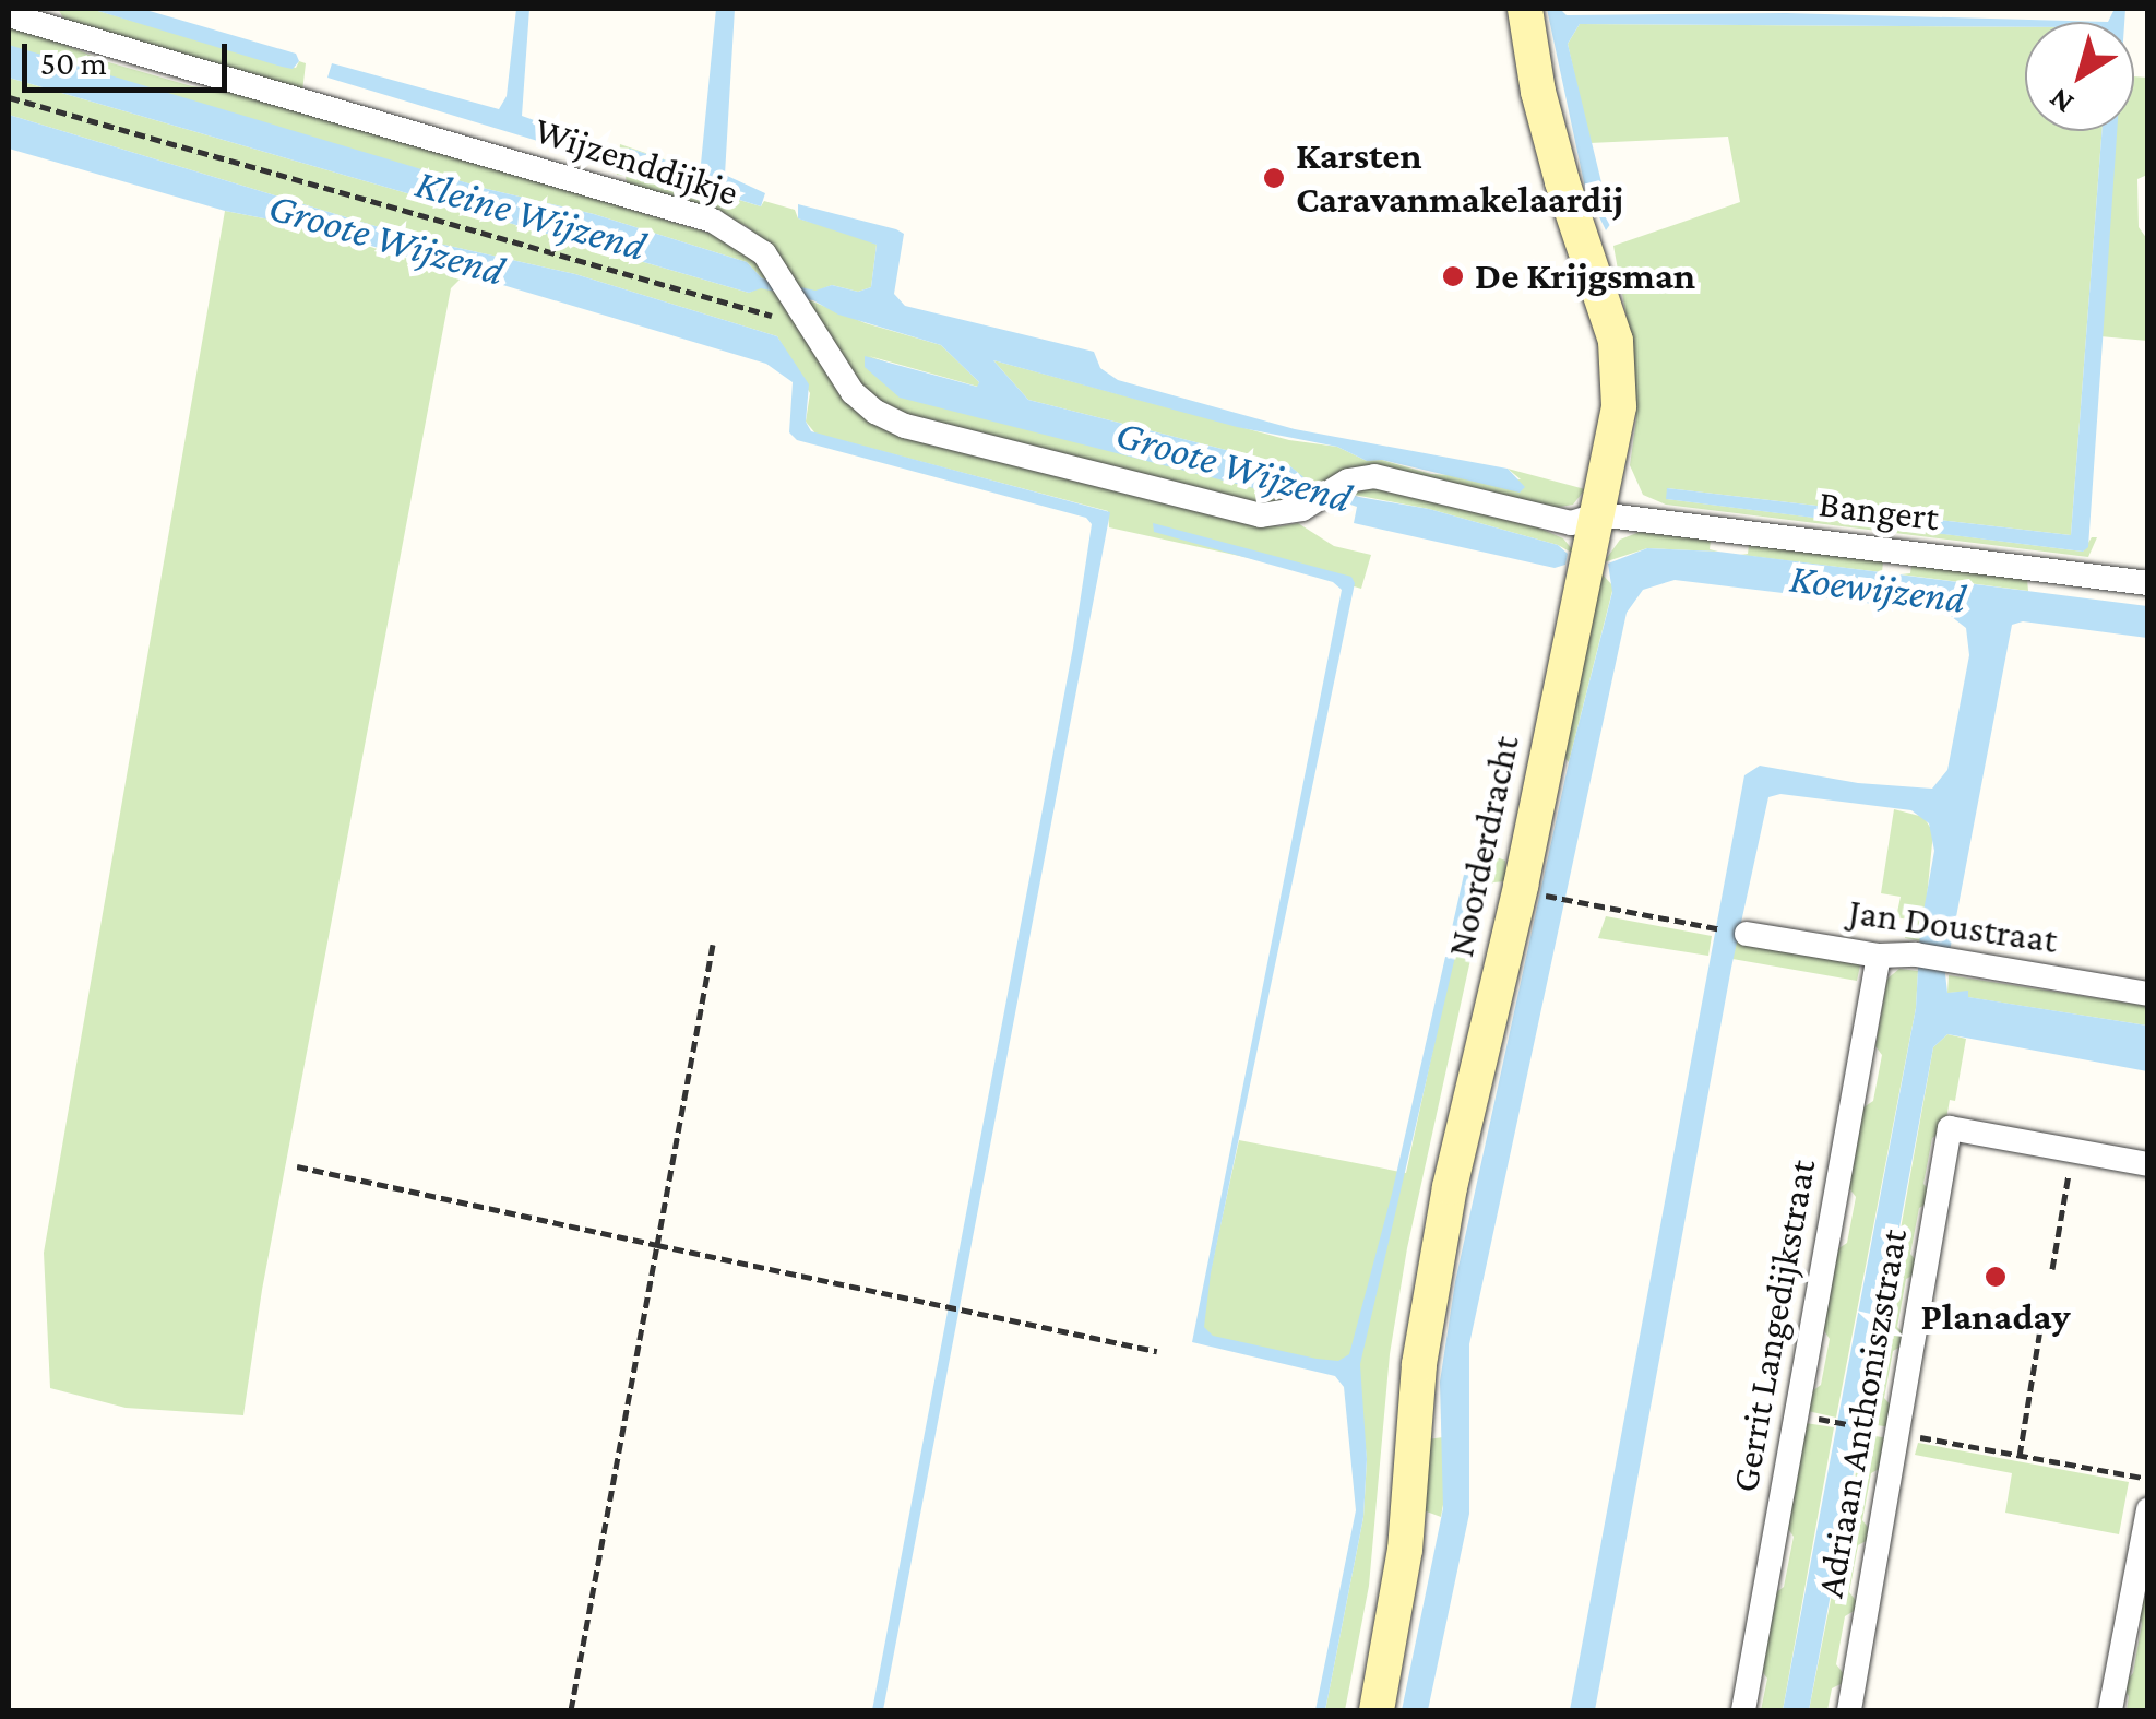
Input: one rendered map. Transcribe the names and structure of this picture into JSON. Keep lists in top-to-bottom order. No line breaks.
{"streets":{"street":["Wijzenddijkje","Bangert","Noorderdracht","Jan Doustraat","Gerrit Langedijkstraat","Adriaan Anthoniszstraat"]},"crossings":[["Wijzenddijkje","Bangert"],["Wijzenddijkje","Noorderdracht"],["Bangert","Noorderdracht"],["Jan Doustraat","Gerrit Langedijkstraat"]],"water":["Kleine Wijzend","Groote Wijzend","Koewijzend"],"places":["Karsten Caravanmakelaardij","De Krijgsman","Planaday"],"scale_bar":"50 m","north":"bottom left"}
